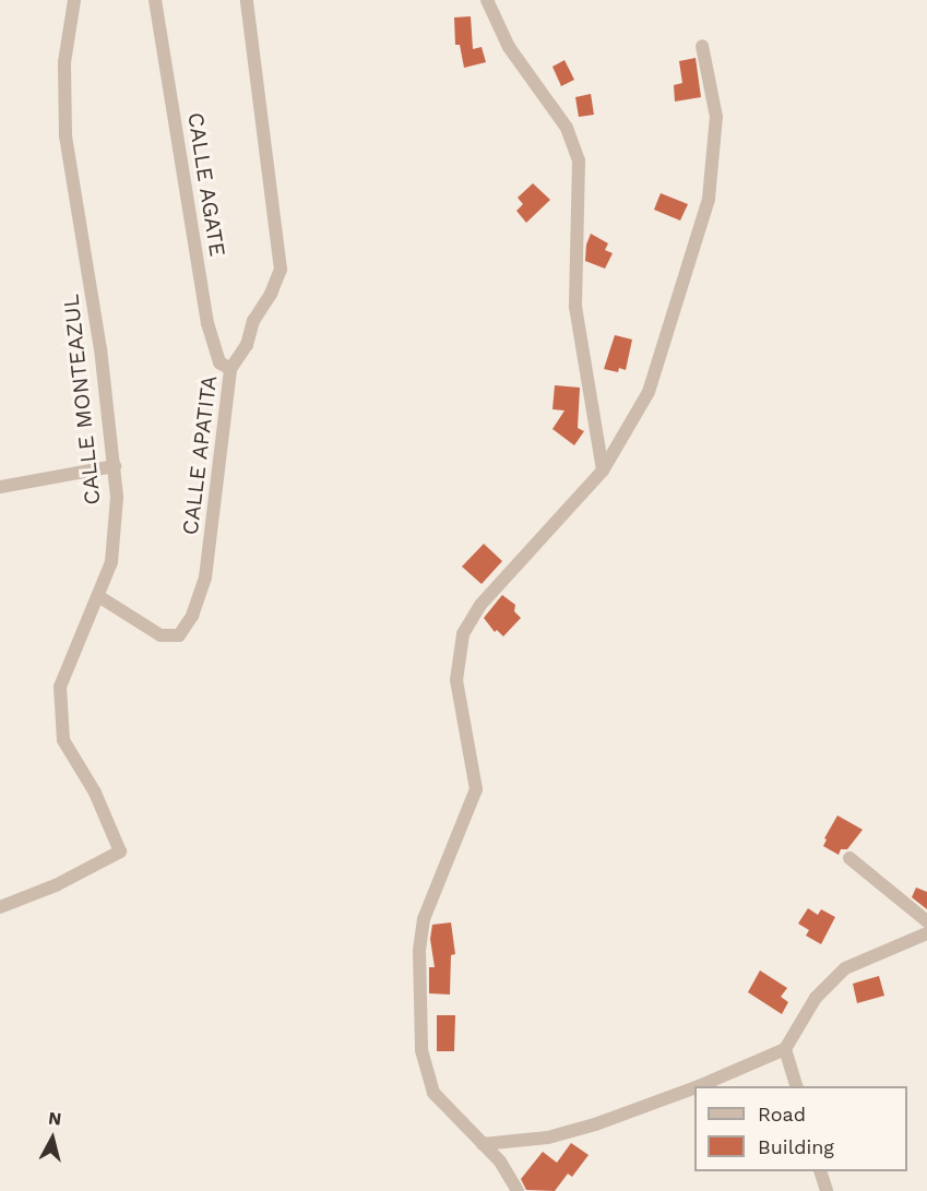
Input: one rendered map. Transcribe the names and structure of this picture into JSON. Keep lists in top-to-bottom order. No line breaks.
{"streets":{"street":["CALLE AGATE","CALLE MONTEAZUL","CALLE APATITA"]},"crossings":[["CALLE AGATE","CALLE APATITA"],["CALLE MONTEAZUL","CALLE APATITA"]],"legend":["Road","Building"],"north":"top"}
